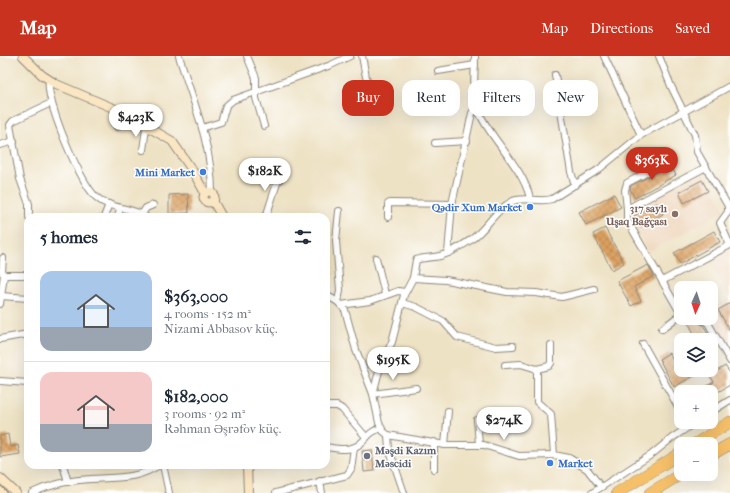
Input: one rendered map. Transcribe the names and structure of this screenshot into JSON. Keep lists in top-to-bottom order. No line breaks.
{"places":["Mini Market","Qədir Xum Market","317 saylı Uşaq Bağçası","Məşdi Kazım Məscidi","Market"],"north":"bottom","page":{"header":"Map","nav":["Map","Directions","Saved"],"chip":["Buy","Rent","Filters","New"],"price":["$423K","$363K","$182K","$195K","$274K"],"heading":"5 homes","list":[{"name":"$363,000","note":"4 rooms · 152 m² · Nizami Abbasov küç."},{"name":"$182,000","note":"3 rooms · 92 m² · Rəhman Əşrəfov küç."}],"map_buttons":["+","−"]}}
